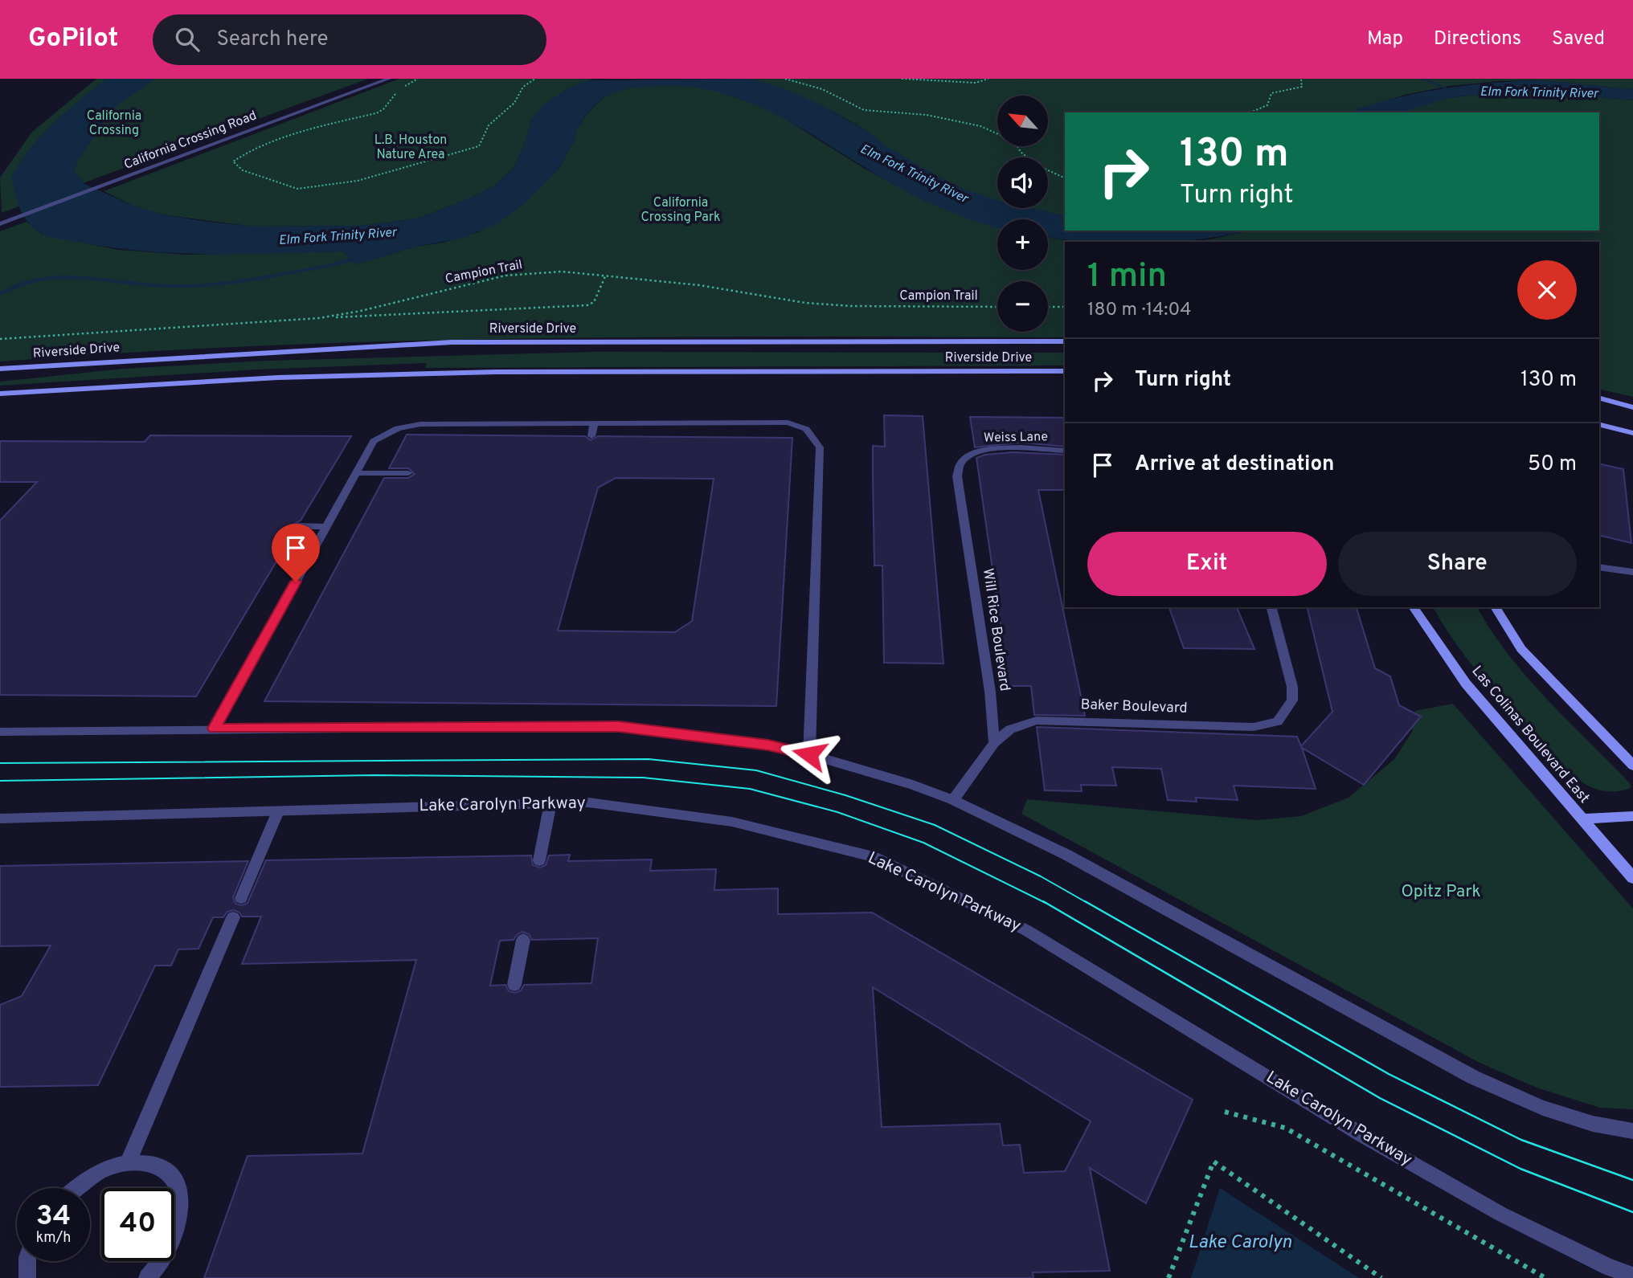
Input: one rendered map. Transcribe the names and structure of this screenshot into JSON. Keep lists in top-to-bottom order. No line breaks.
{"streets":{"main road":["Riverside Drive","Las Colinas Boulevard East"],"street":["California Crossing Road","Weiss Lane","Will Rice Boulevard","Baker Boulevard","Lake Carolyn Parkway"],"path":["Campion Trail"]},"crossings":[["Weiss Lane","Will Rice Boulevard"],["Will Rice Boulevard","Baker Boulevard"]],"water":["Elm Fork Trinity River","Lake Carolyn"],"parks":["California Crossing","L.B. Houston Nature Area","California Crossing Park","Opitz Park"],"north":"top left","page":{"header":"GoPilot","search":"Search here","nav":["Map","Directions","Saved"],"map_buttons":["+","−"],"turn":["130 m","Turn right"],"heading":["1 min","180 m · 14:04"],"list":[{"name":"Turn right","value":"130 m"},{"name":"Arrive at destination","value":"50 m"}],"buttons":["Exit","Share"],"speed":"34 km/h","limit":"40"}}
